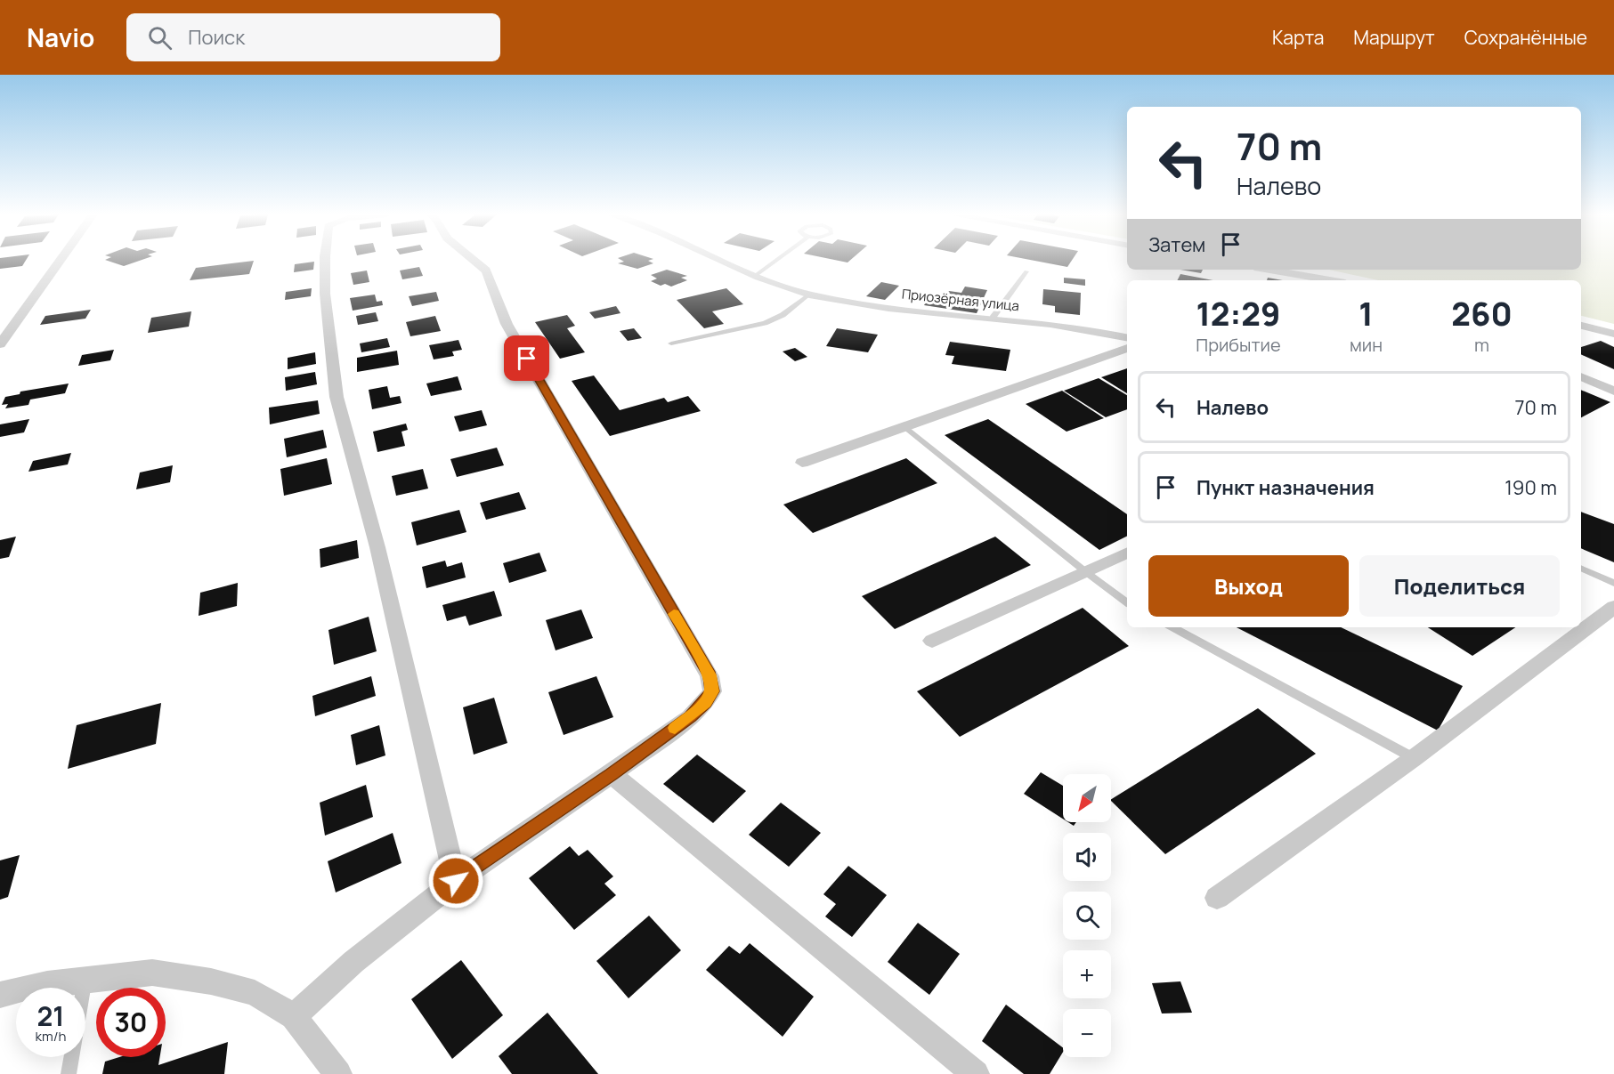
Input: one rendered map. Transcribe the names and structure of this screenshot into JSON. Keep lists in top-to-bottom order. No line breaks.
{"streets":{"street":["Приозёрная улица"]},"north":"bottom left","page":{"header":"Navio","search":"Поиск","nav":["Карта","Маршрут","Сохранённые"],"turn":["70 m","Налево"],"then":"Затем","eta":["12:29","Прибытие","1","мин","260","m"],"list":[{"name":"Налево","value":"70 m"},{"name":"Пункт назначения","value":"190 m"}],"buttons":["Выход","Поделиться"],"map_buttons":["+","−"],"speed":"21 km/h","limit":"30"}}
